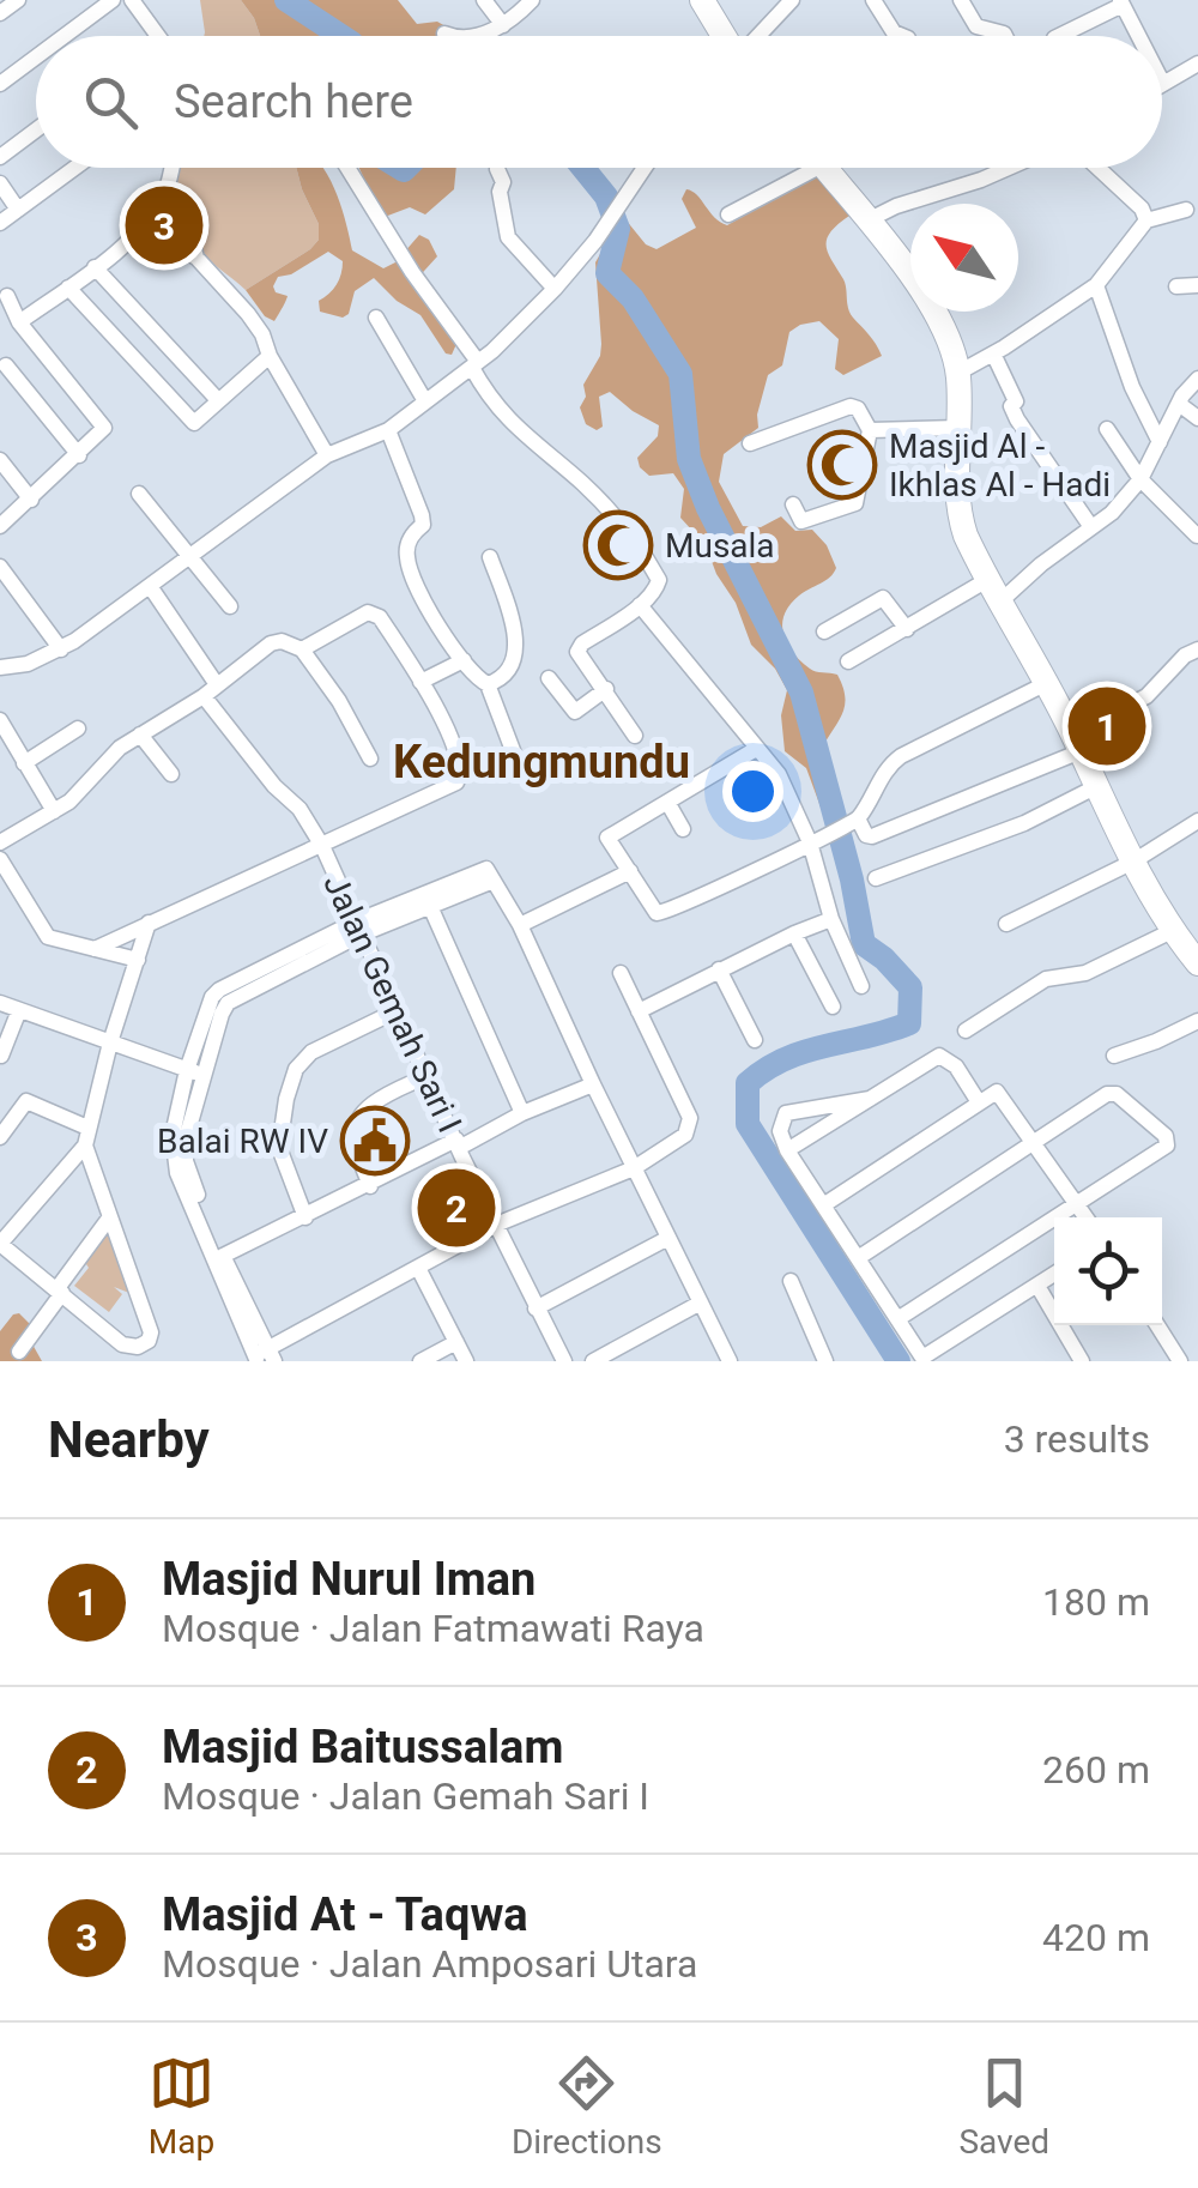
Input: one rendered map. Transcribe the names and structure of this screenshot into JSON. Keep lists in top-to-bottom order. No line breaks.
{"streets":{"street":["Jalan Gemah Sari I"]},"districts":["Kedungmundu"],"places":{"mosque":["Masjid Al - Ikhlas Al - Hadi","Musala"],"public building":["Balai RW IV"]},"north":"top left","page":{"search":"Search here","pins":["3","1","2"],"heading":["Nearby","3 results"],"list":[{"mark":"1","name":"Masjid Nurul Iman","note":"Mosque · Jalan Fatmawati Raya","value":"180 m"},{"mark":"2","name":"Masjid Baitussalam","note":"Mosque · Jalan Gemah Sari I","value":"260 m"},{"mark":"3","name":"Masjid At - Taqwa","note":"Mosque · Jalan Amposari Utara","value":"420 m"}],"nav":["Map","Directions","Saved"]}}
